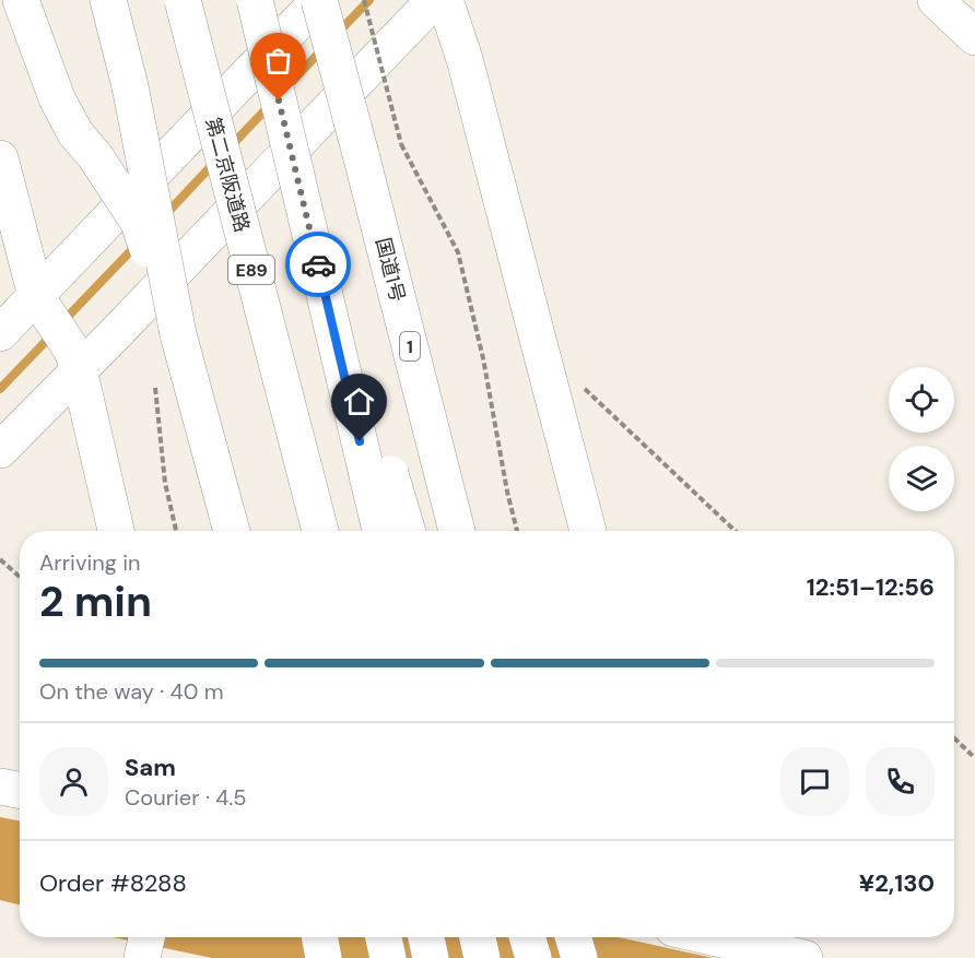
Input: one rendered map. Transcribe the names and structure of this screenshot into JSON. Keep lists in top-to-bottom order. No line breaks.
{"streets":{"main road":["第二京阪道路","E89","国道1号","1"]},"page":{"heading":["2 min","Arriving in","12:51–12:56"],"panel":["Sam","Courier · 4.5","Order #8288","¥2,130"],"bar":"On the way · 40 m"}}
